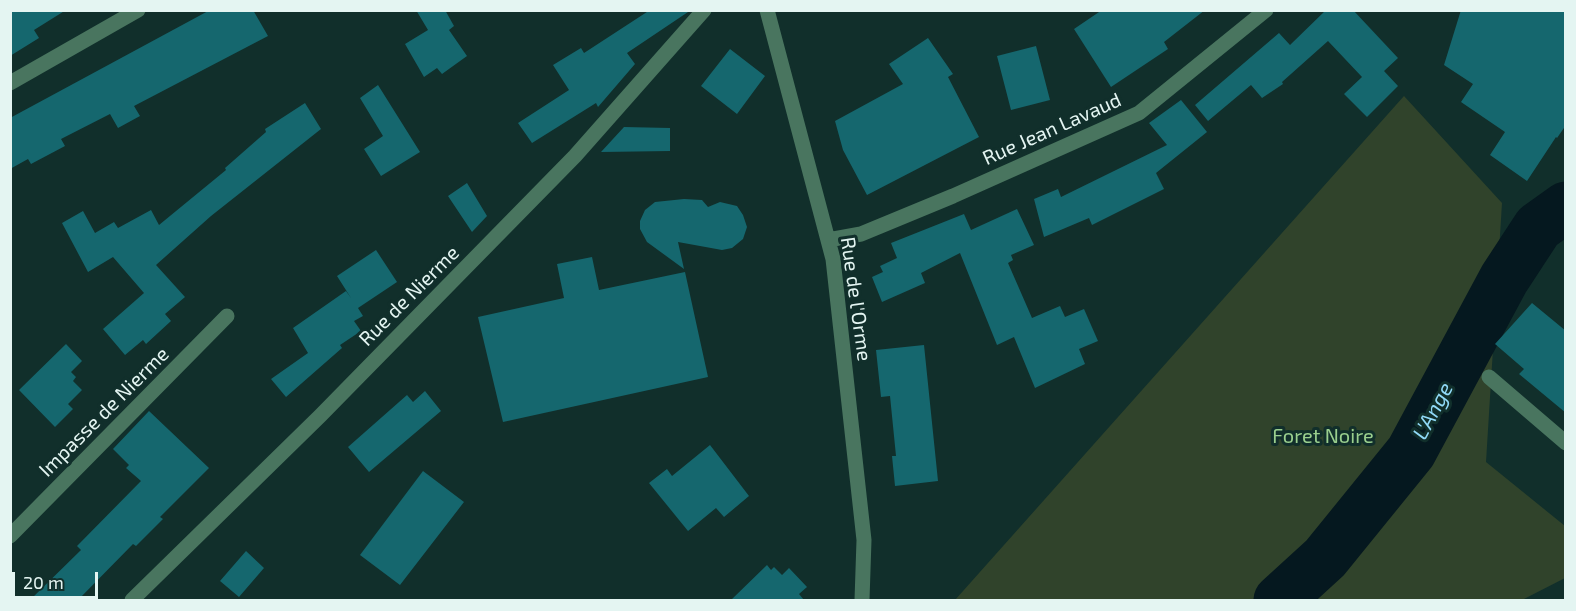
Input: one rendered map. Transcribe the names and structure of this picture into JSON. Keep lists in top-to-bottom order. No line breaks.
{"streets":{"street":["Rue Jean Lavaud","Rue de Nierme","Rue de l'Orme","Impasse de Nierme"]},"crossings":[["Rue Jean Lavaud","Rue de l'Orme"]],"water":["L'Ange"],"parks":["Foret Noire"],"scale_bar":"20 m"}
